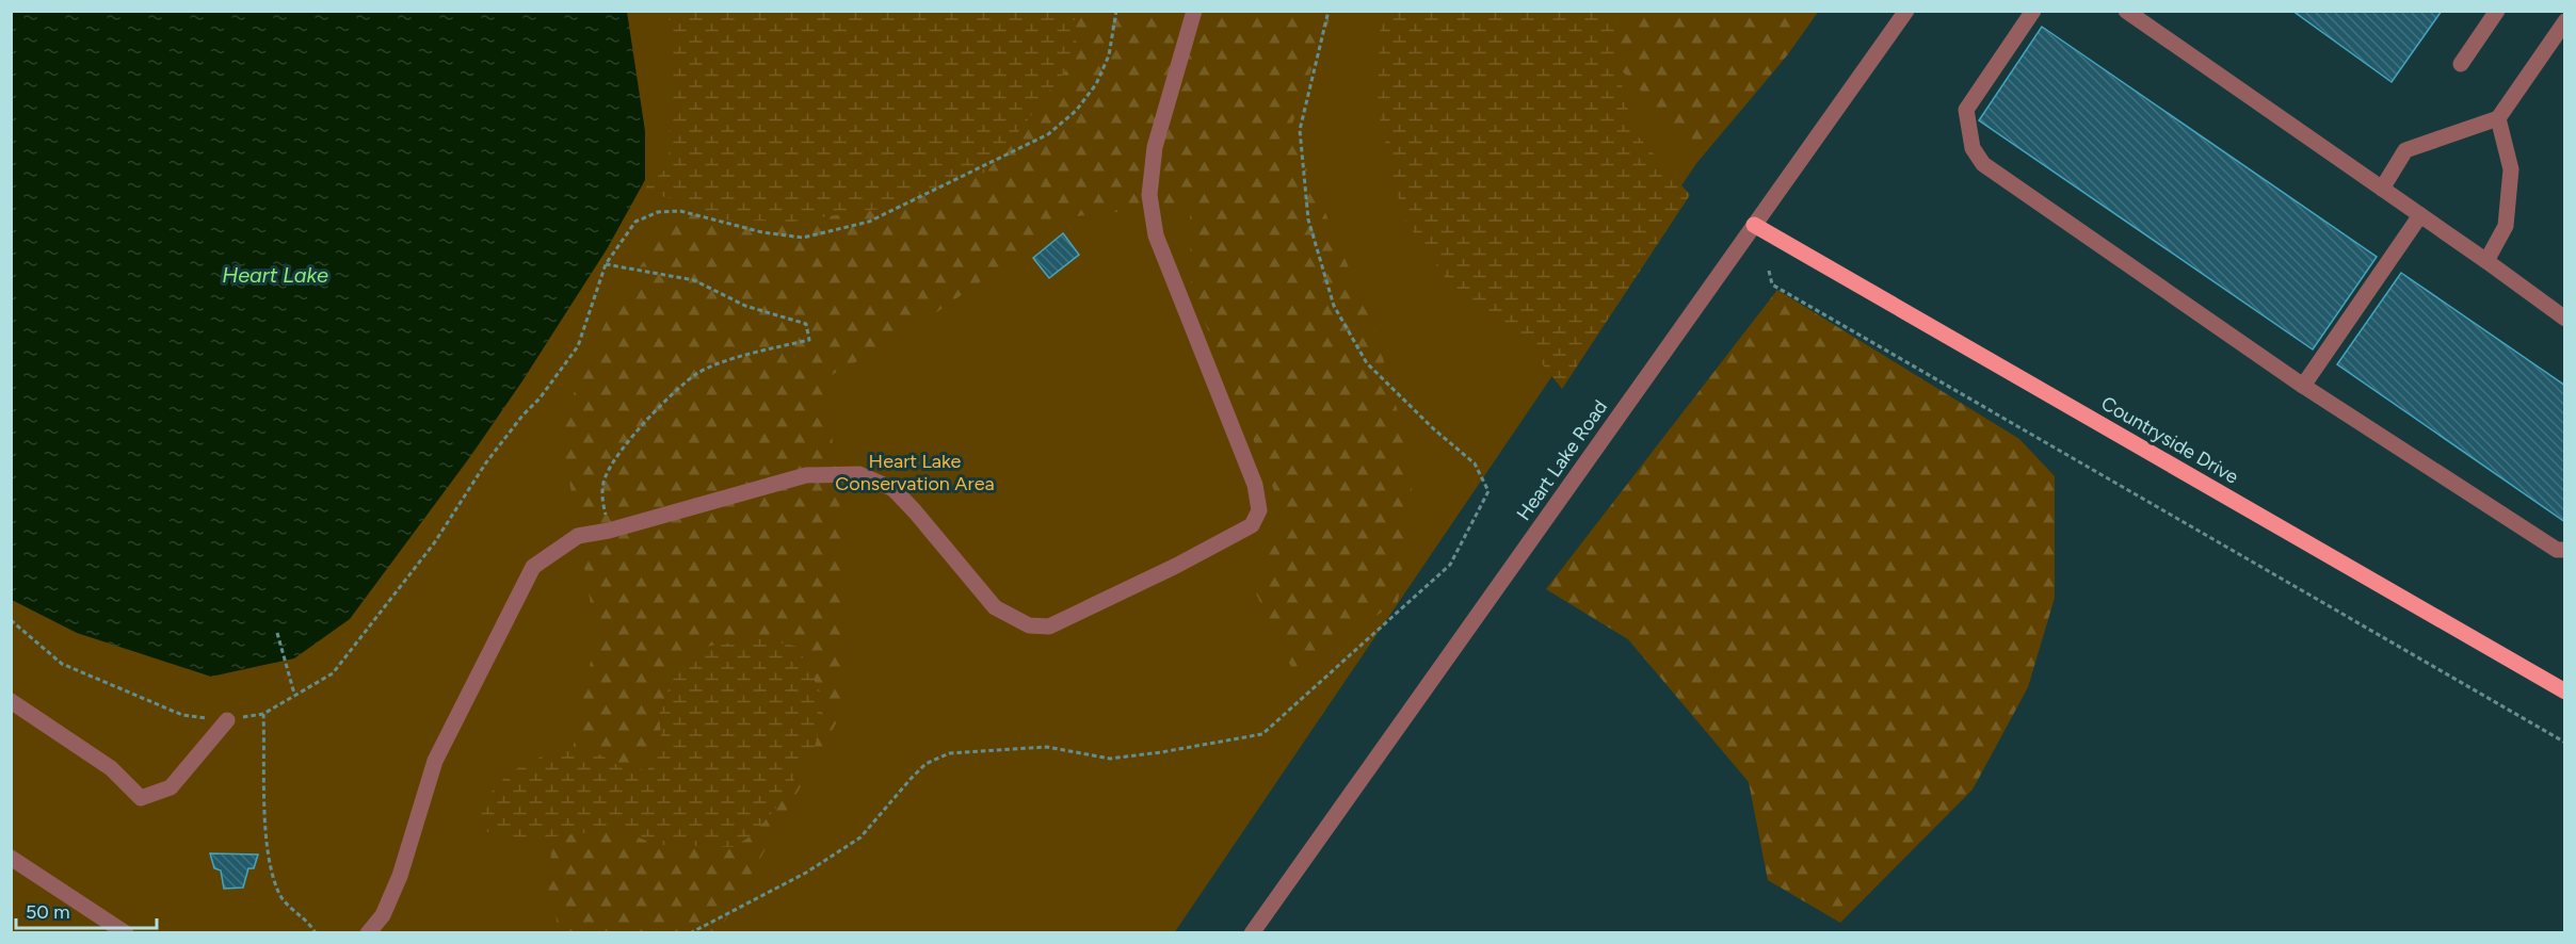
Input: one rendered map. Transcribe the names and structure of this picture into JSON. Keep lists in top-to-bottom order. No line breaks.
{"streets":{"main road":["Countryside Drive"],"street":["Heart Lake Road"]},"crossings":[["Countryside Drive","Heart Lake Road"]],"water":["Heart Lake"],"parks":["Heart Lake Conservation Area"],"scale_bar":"50 m"}
